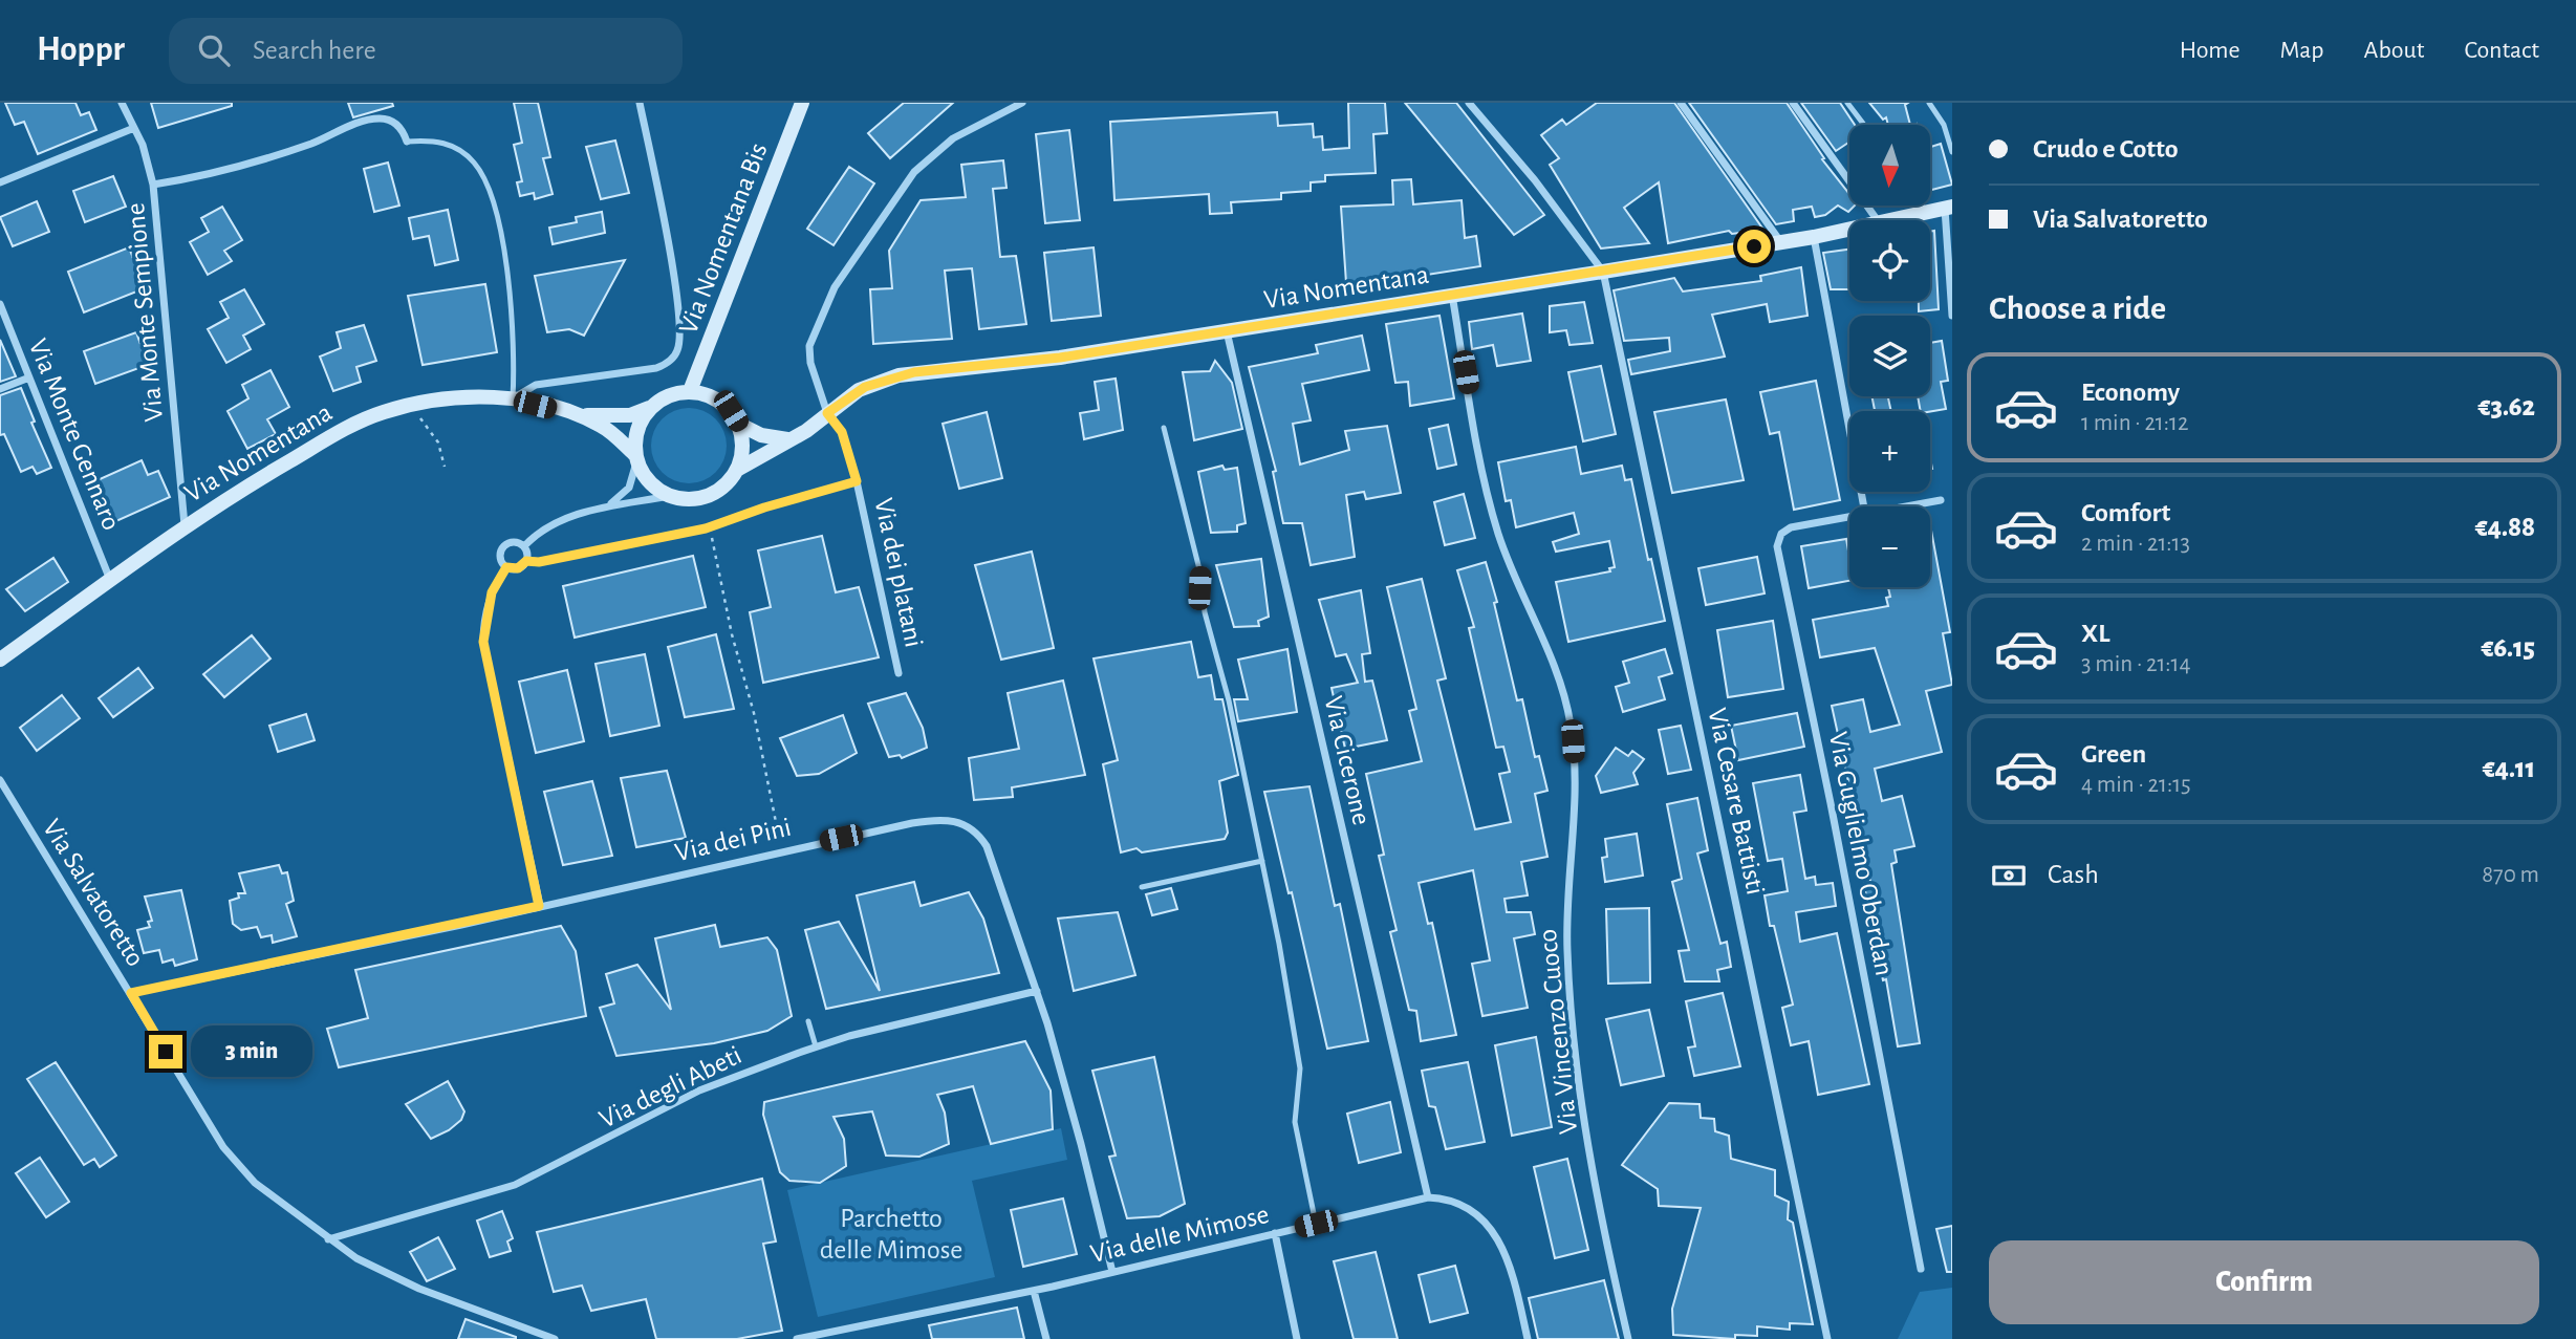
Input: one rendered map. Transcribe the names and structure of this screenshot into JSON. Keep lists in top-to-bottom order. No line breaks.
{"streets":{"main road":["Via Nomentana Bis","Via Nomentana"],"street":["Via Monte Sempione","Via Monte Gennaro","Via dei platani","Via Cicerone","Via Cesare Battisti","Via dei Pini","Via Guglielmo Oberdan","Via Salvatoretto","Via Vincenzo Cuoco","Via degli Abeti","Via delle Mimose"]},"crossings":[["Via Nomentana Bis","Via Nomentana"],["Via Nomentana","Via Monte Sempione"],["Via Nomentana","Via Monte Gennaro"],["Via Nomentana","Via dei platani"],["Via Nomentana","Via Cicerone"],["Via Nomentana","Via Cesare Battisti"],["Via Nomentana","Via Vincenzo Cuoco"],["Via Cicerone","Via delle Mimose"],["Via dei Pini","Via Salvatoretto"],["Via dei Pini","Via degli Abeti"],["Via dei Pini","Via delle Mimose"],["Via Salvatoretto","Via degli Abeti"]],"parks":["Parchetto delle Mimose"],"north":"bottom","page":{"header":"Hoppr","search":"Search here","nav":["Home","Map","About","Contact"],"banner":["Crudo e Cotto","Via Salvatoretto"],"map_buttons":["+","−"],"heading":"Choose a ride","list":[{"name":"Economy","note":"1 min · 21:12","value":"€3.62"},{"name":"Comfort","note":"2 min · 21:13","value":"€4.88"},{"name":"XL","note":"3 min · 21:14","value":"€6.15"},{"name":"Green","note":"4 min · 21:15","value":"€4.11"}],"pay":["Cash","870 m"],"bubble":"3 min","buttons":"Confirm"}}
